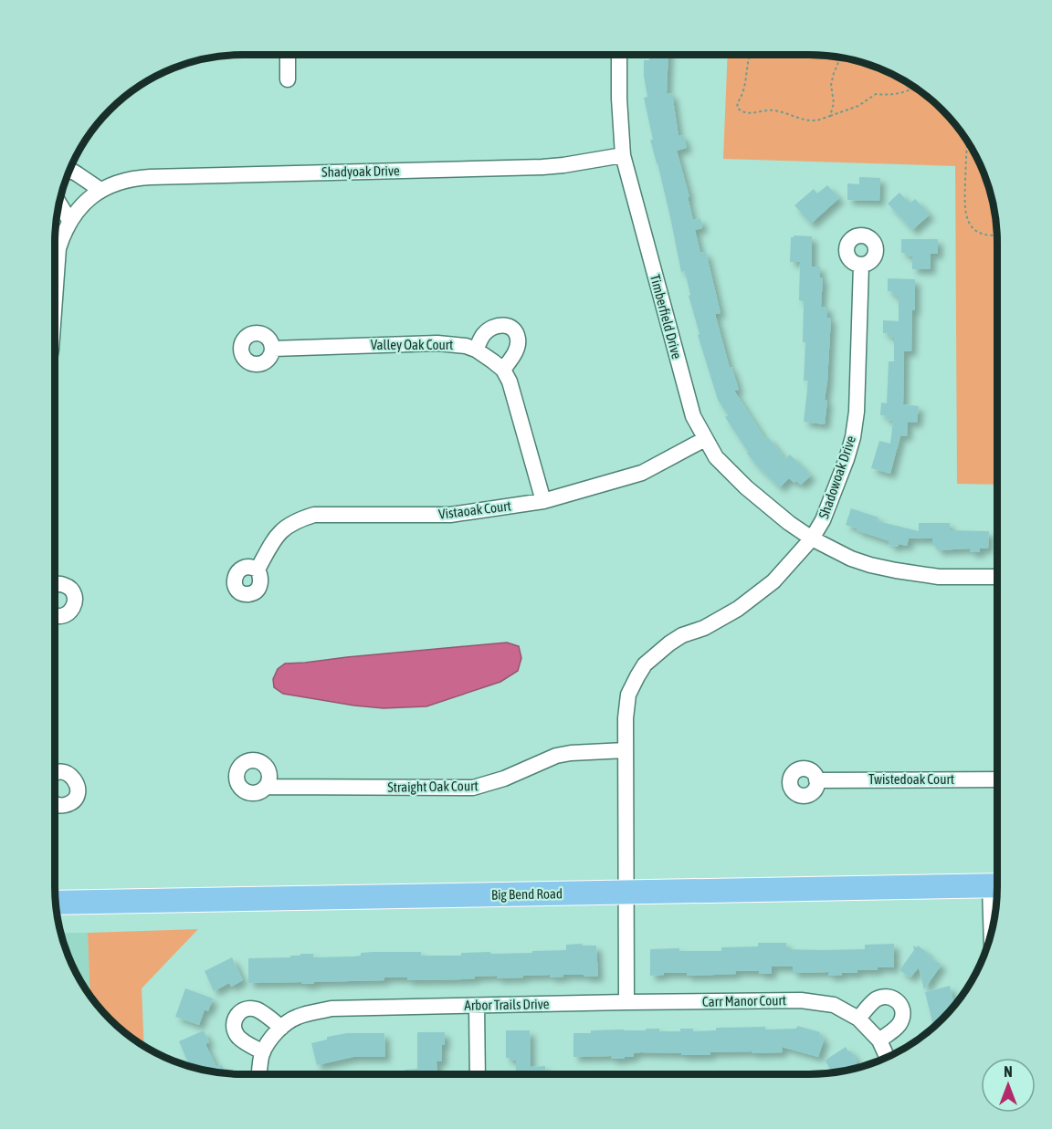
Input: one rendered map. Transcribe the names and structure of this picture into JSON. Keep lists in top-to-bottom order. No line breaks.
{"streets":{"main road":["Big Bend Road"],"street":["Shadyoak Drive","Timberfield Drive","Valley Oak Court","Shadowoak Drive","Vistaoak Court","Twistedoak Court","Straight Oak Court","Carr Manor Court","Arbor Trails Drive"]},"crossings":[["Shadyoak Drive","Timberfield Drive"],["Timberfield Drive","Shadowoak Drive"],["Timberfield Drive","Vistaoak Court"],["Shadowoak Drive","Straight Oak Court"],["Shadowoak Drive","Big Bend Road"],["Carr Manor Court","Arbor Trails Drive"]],"north":"top"}
